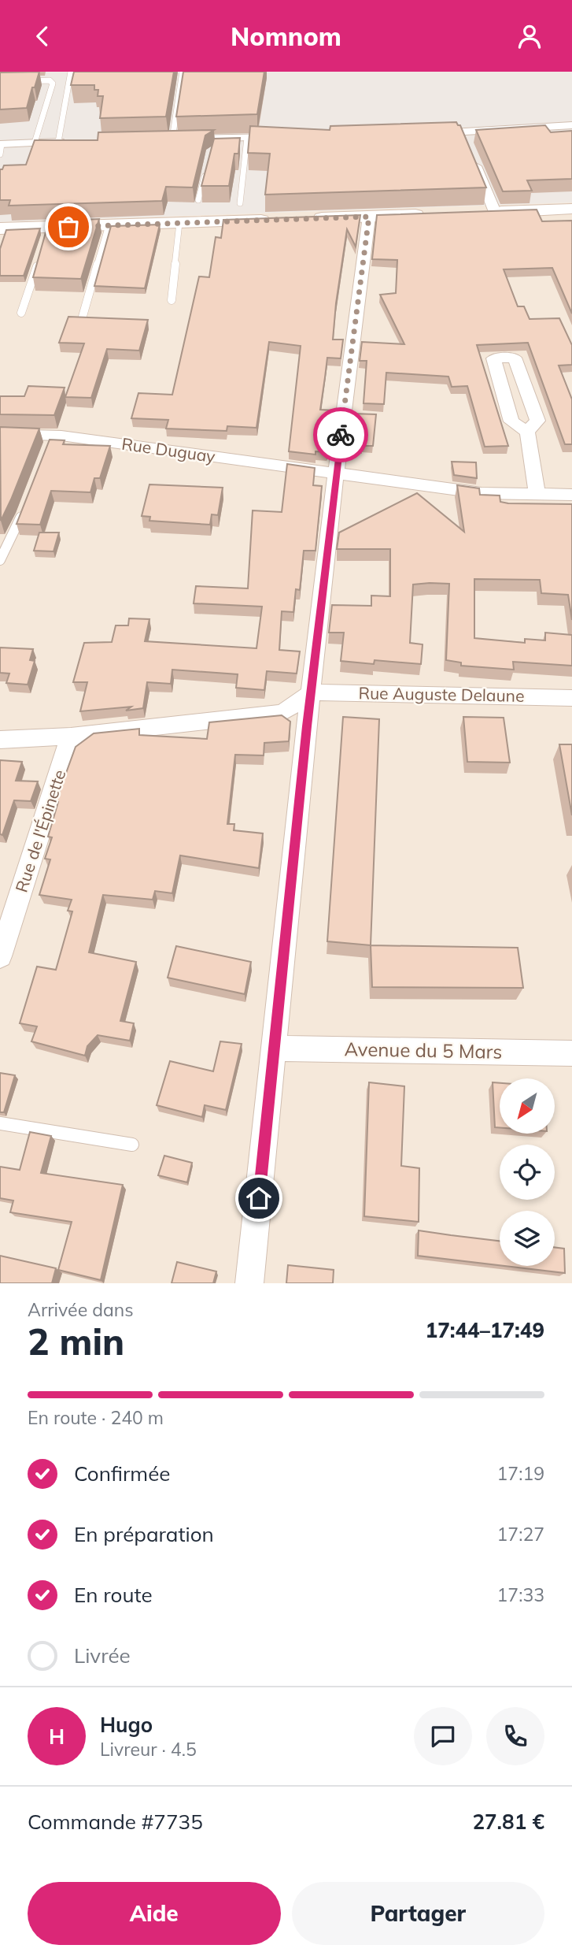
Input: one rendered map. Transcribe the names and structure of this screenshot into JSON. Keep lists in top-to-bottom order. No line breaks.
{"streets":{"street":["Rue Duguay","Rue Auguste Delaune","Rue de l'Épinette","Avenue du 5 Mars"]},"north":"bottom left","page":{"header":"Nomnom","heading":["2 min","Arrivée dans","17:44–17:49"],"panel":["Hugo","Livreur · 4.5","Commande #7735","27.81 €"],"bar":"En route · 240 m","list":[["Confirmée","17:19"],["En préparation","17:27"],["En route","17:33"],"Livrée"],"round":"H","buttons":["Aide","Partager"]}}
